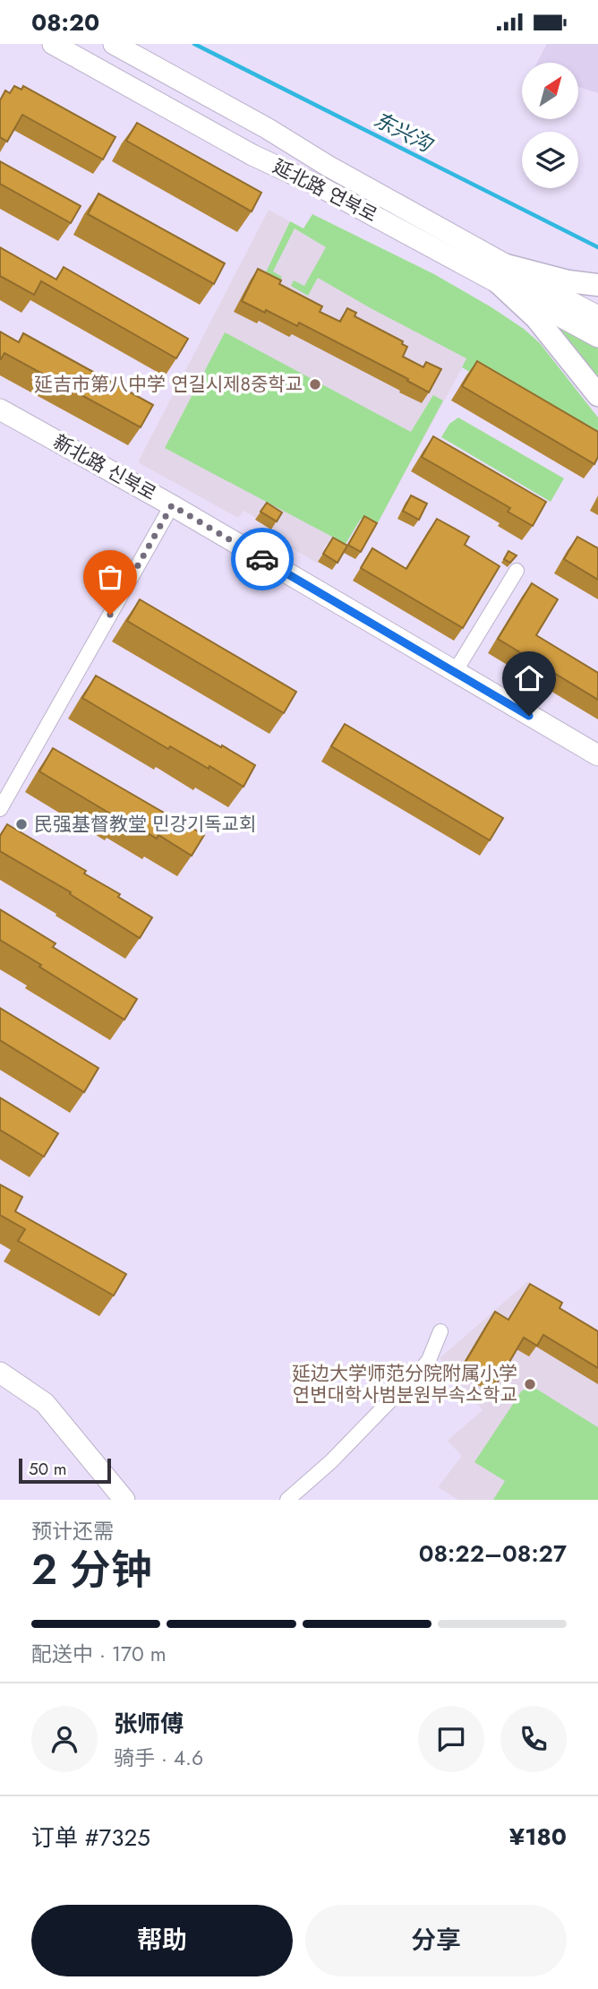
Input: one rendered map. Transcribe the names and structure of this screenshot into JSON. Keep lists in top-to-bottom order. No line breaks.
{"streets":{"main road":["延北路 연북로","新北路 신북로"]},"water":["东兴沟"],"places":["延吉市第八中学 연길시제8중학교","民强基督教堂 민강기독교회","延边大学师范分院附属小学 연변대학사범분원부속소학교"],"scale_bar":"50 m","north":"top right","page":{"status":"08:20","scale":"50 m","heading":["2 分钟","预计还需","08:22–08:27"],"panel":["张师傅","骑手 · 4.6","订单 #7325","¥180"],"bar":"配送中 · 170 m","buttons":["帮助","分享"]}}
